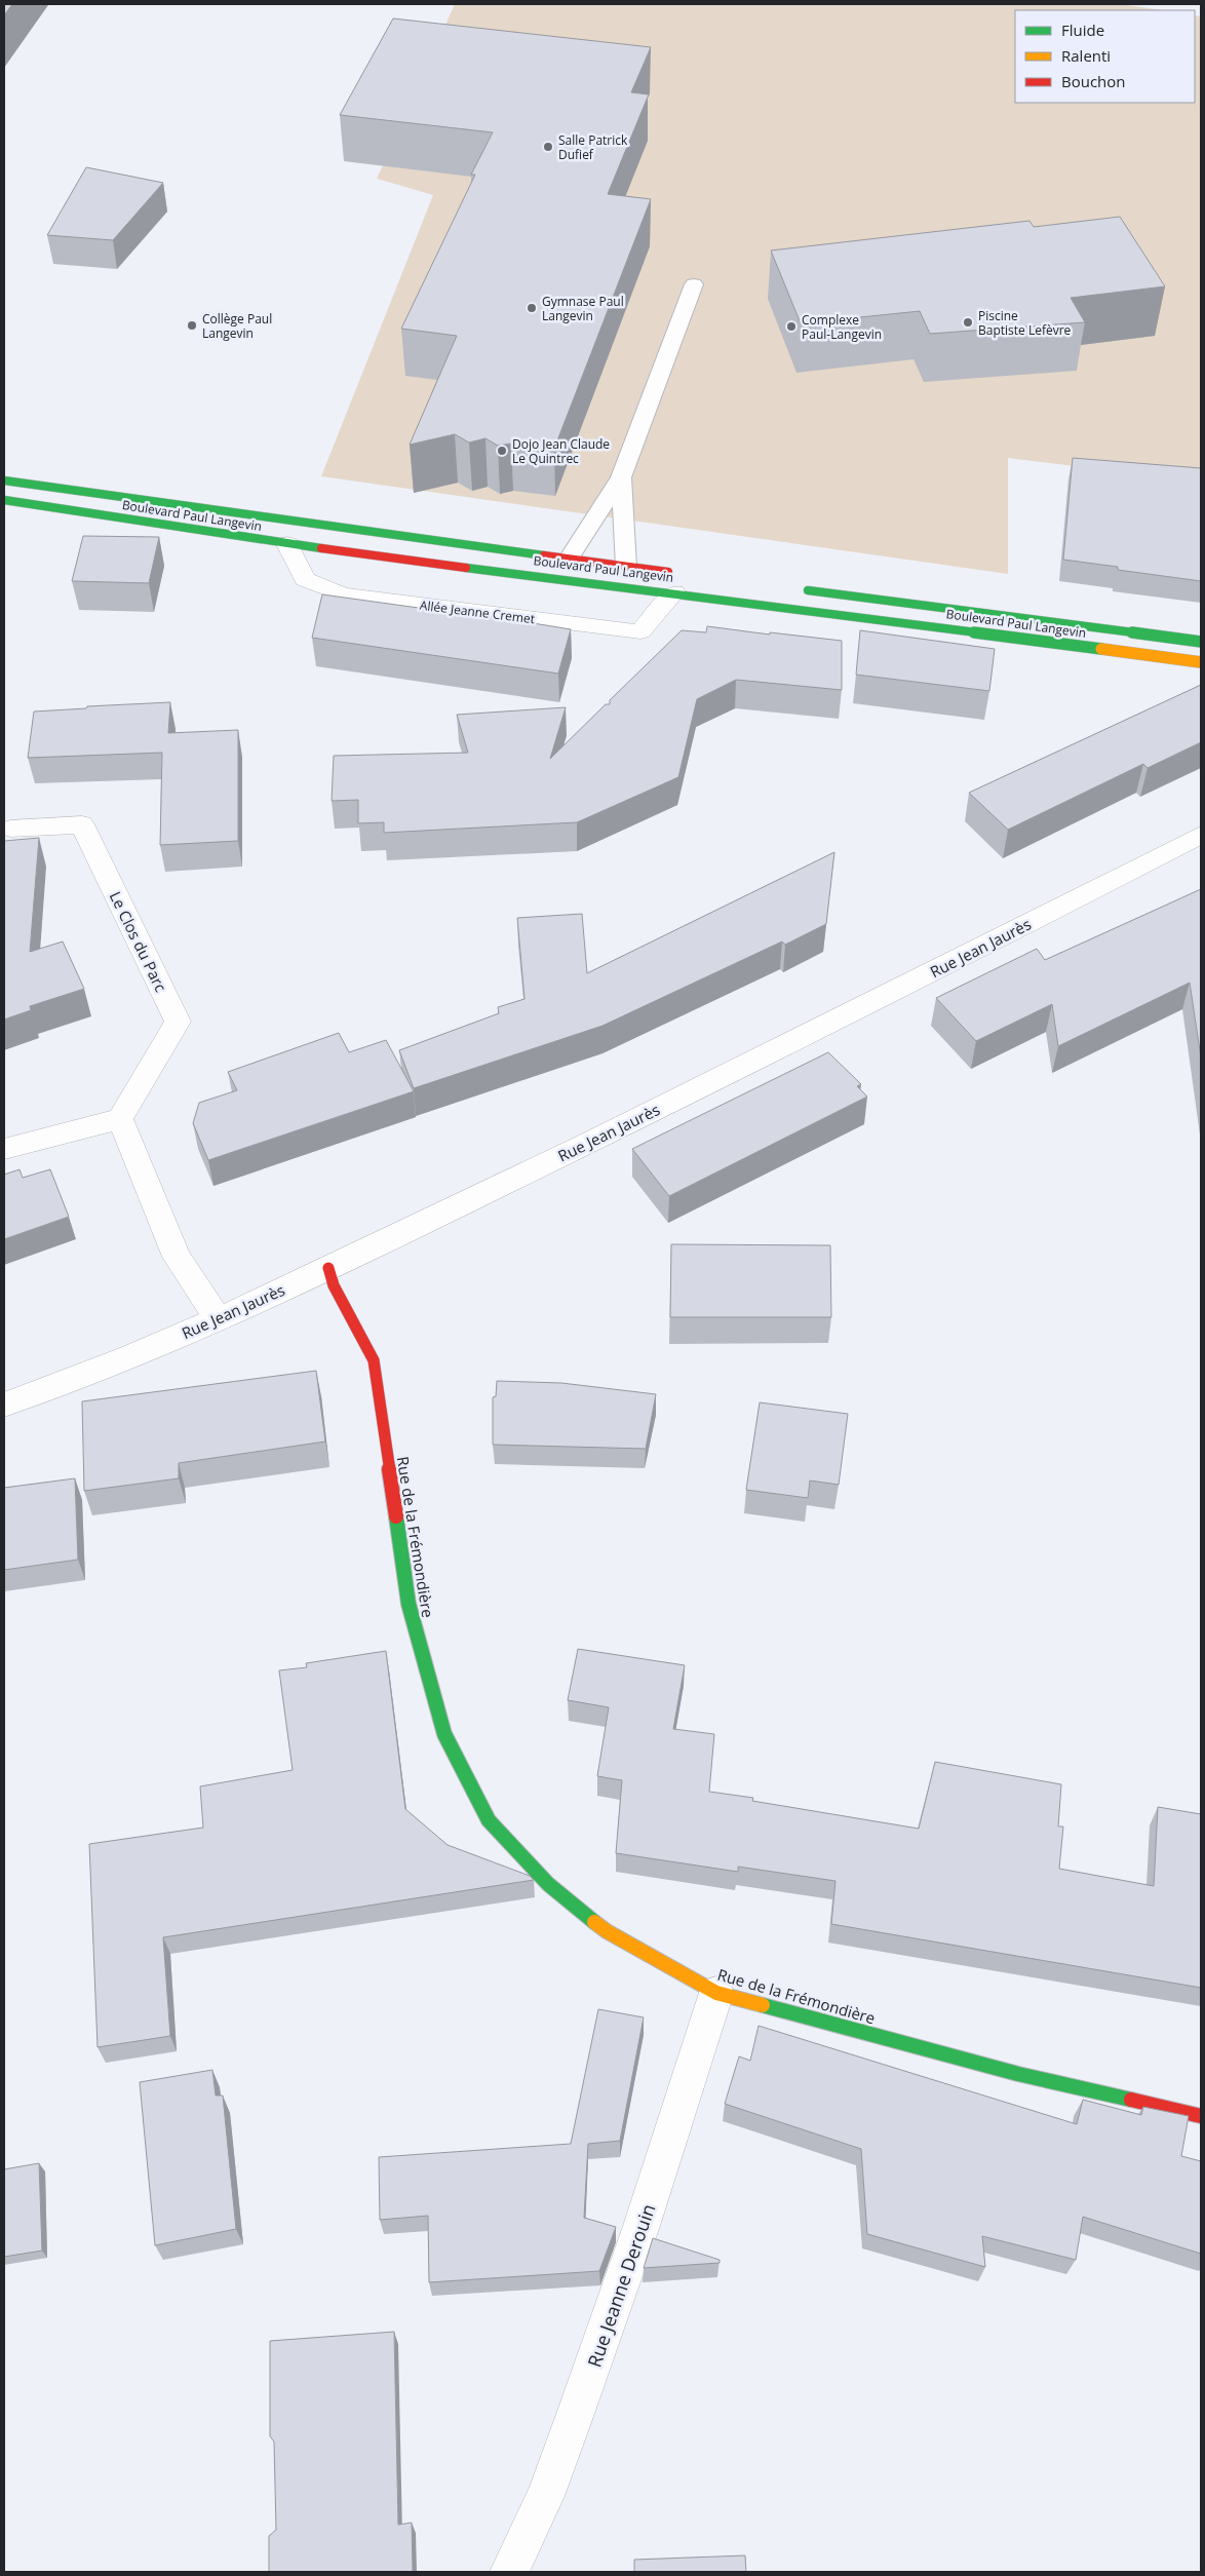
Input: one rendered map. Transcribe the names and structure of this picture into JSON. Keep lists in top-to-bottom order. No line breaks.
{"streets":{"street":["Boulevard Paul Langevin","Allée Jeanne Cremet","Le Clos du Parc","Rue Jean Jaurès","Rue de la Frémondière","Rue Jeanne Derouin"]},"crossings":[["Boulevard Paul Langevin","Allée Jeanne Cremet"],["Rue Jean Jaurès","Rue de la Frémondière"],["Rue de la Frémondière","Rue Jeanne Derouin"]],"places":["Salle Patrick Dufief","Gymnase Paul Langevin","Piscine Baptiste Lefèvre","Collège Paul Langevin","Complexe Paul-Langevin","Dojo Jean Claude Le Quintrec"],"legend":["Fluide","Ralenti","Bouchon"]}
